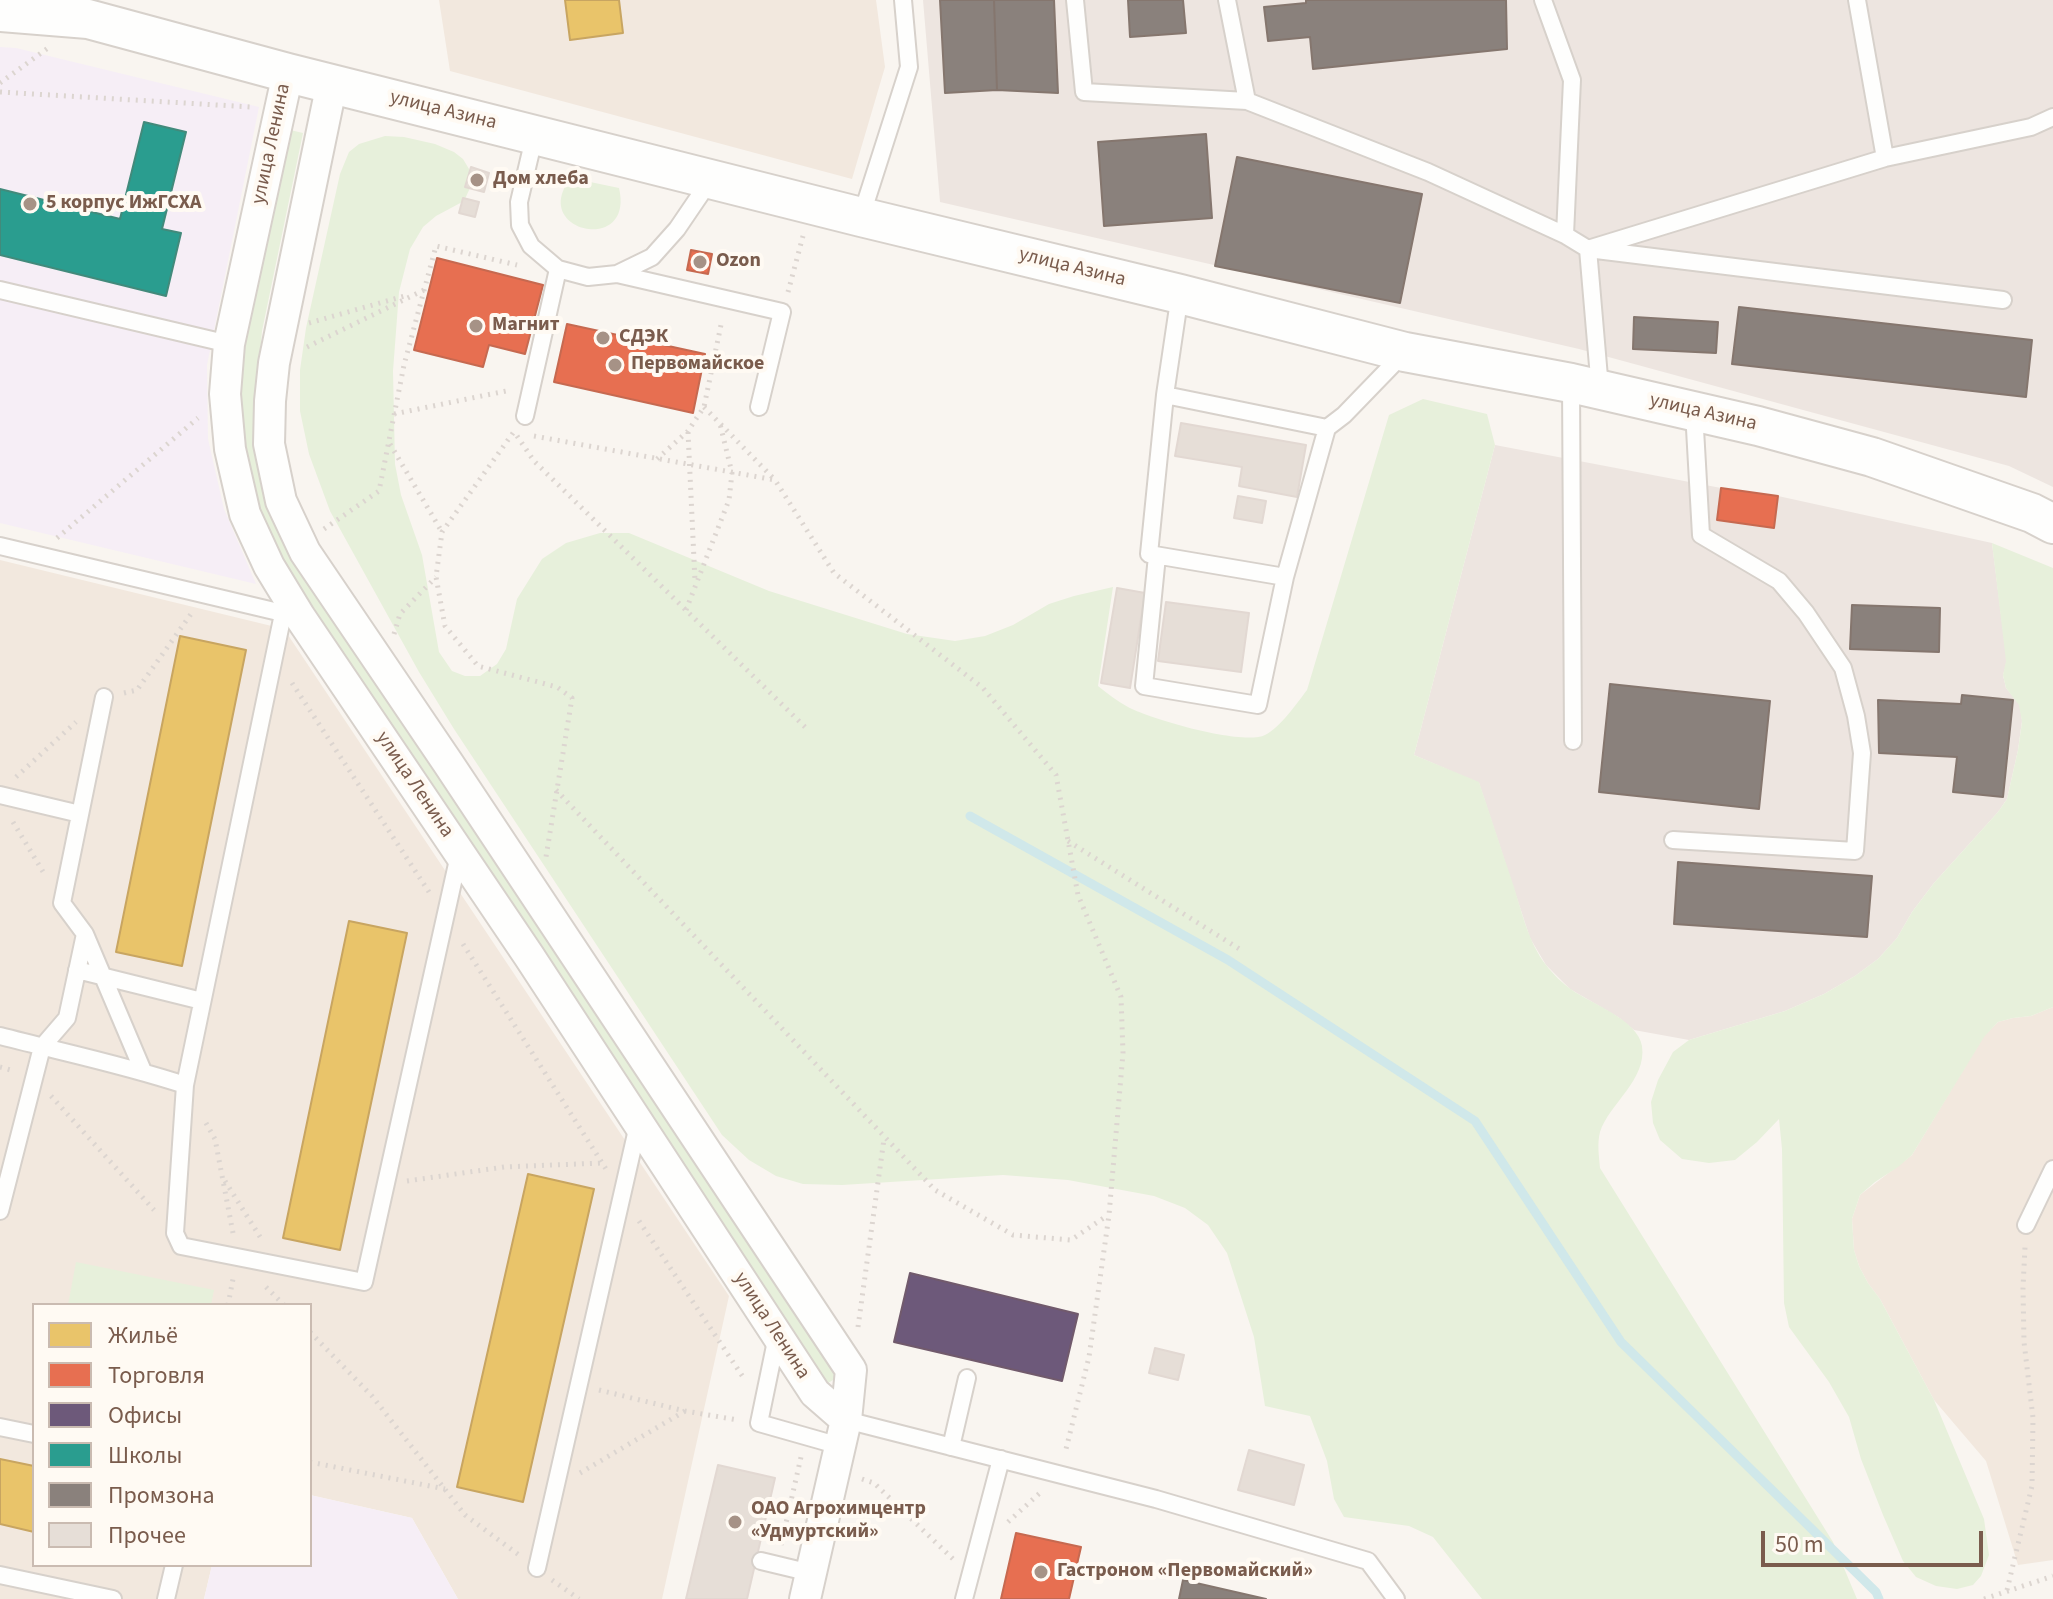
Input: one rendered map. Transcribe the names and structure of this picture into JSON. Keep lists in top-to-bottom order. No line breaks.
{"streets":{"street":["улица Азина","улица Ленина"]},"crossings":[["улица Азина","улица Ленина"]],"places":["Дом хлеба","5 корпус ИжГСХА","Ozon","Магнит","СДЭК","Первомайское","ОАО Агрохимцентр «Удмуртский»","Гастроном «Первомайский»"],"legend":["Жильё","Торговля","Офисы","Школы","Промзона","Прочее"],"scale_bar":"50 m"}
